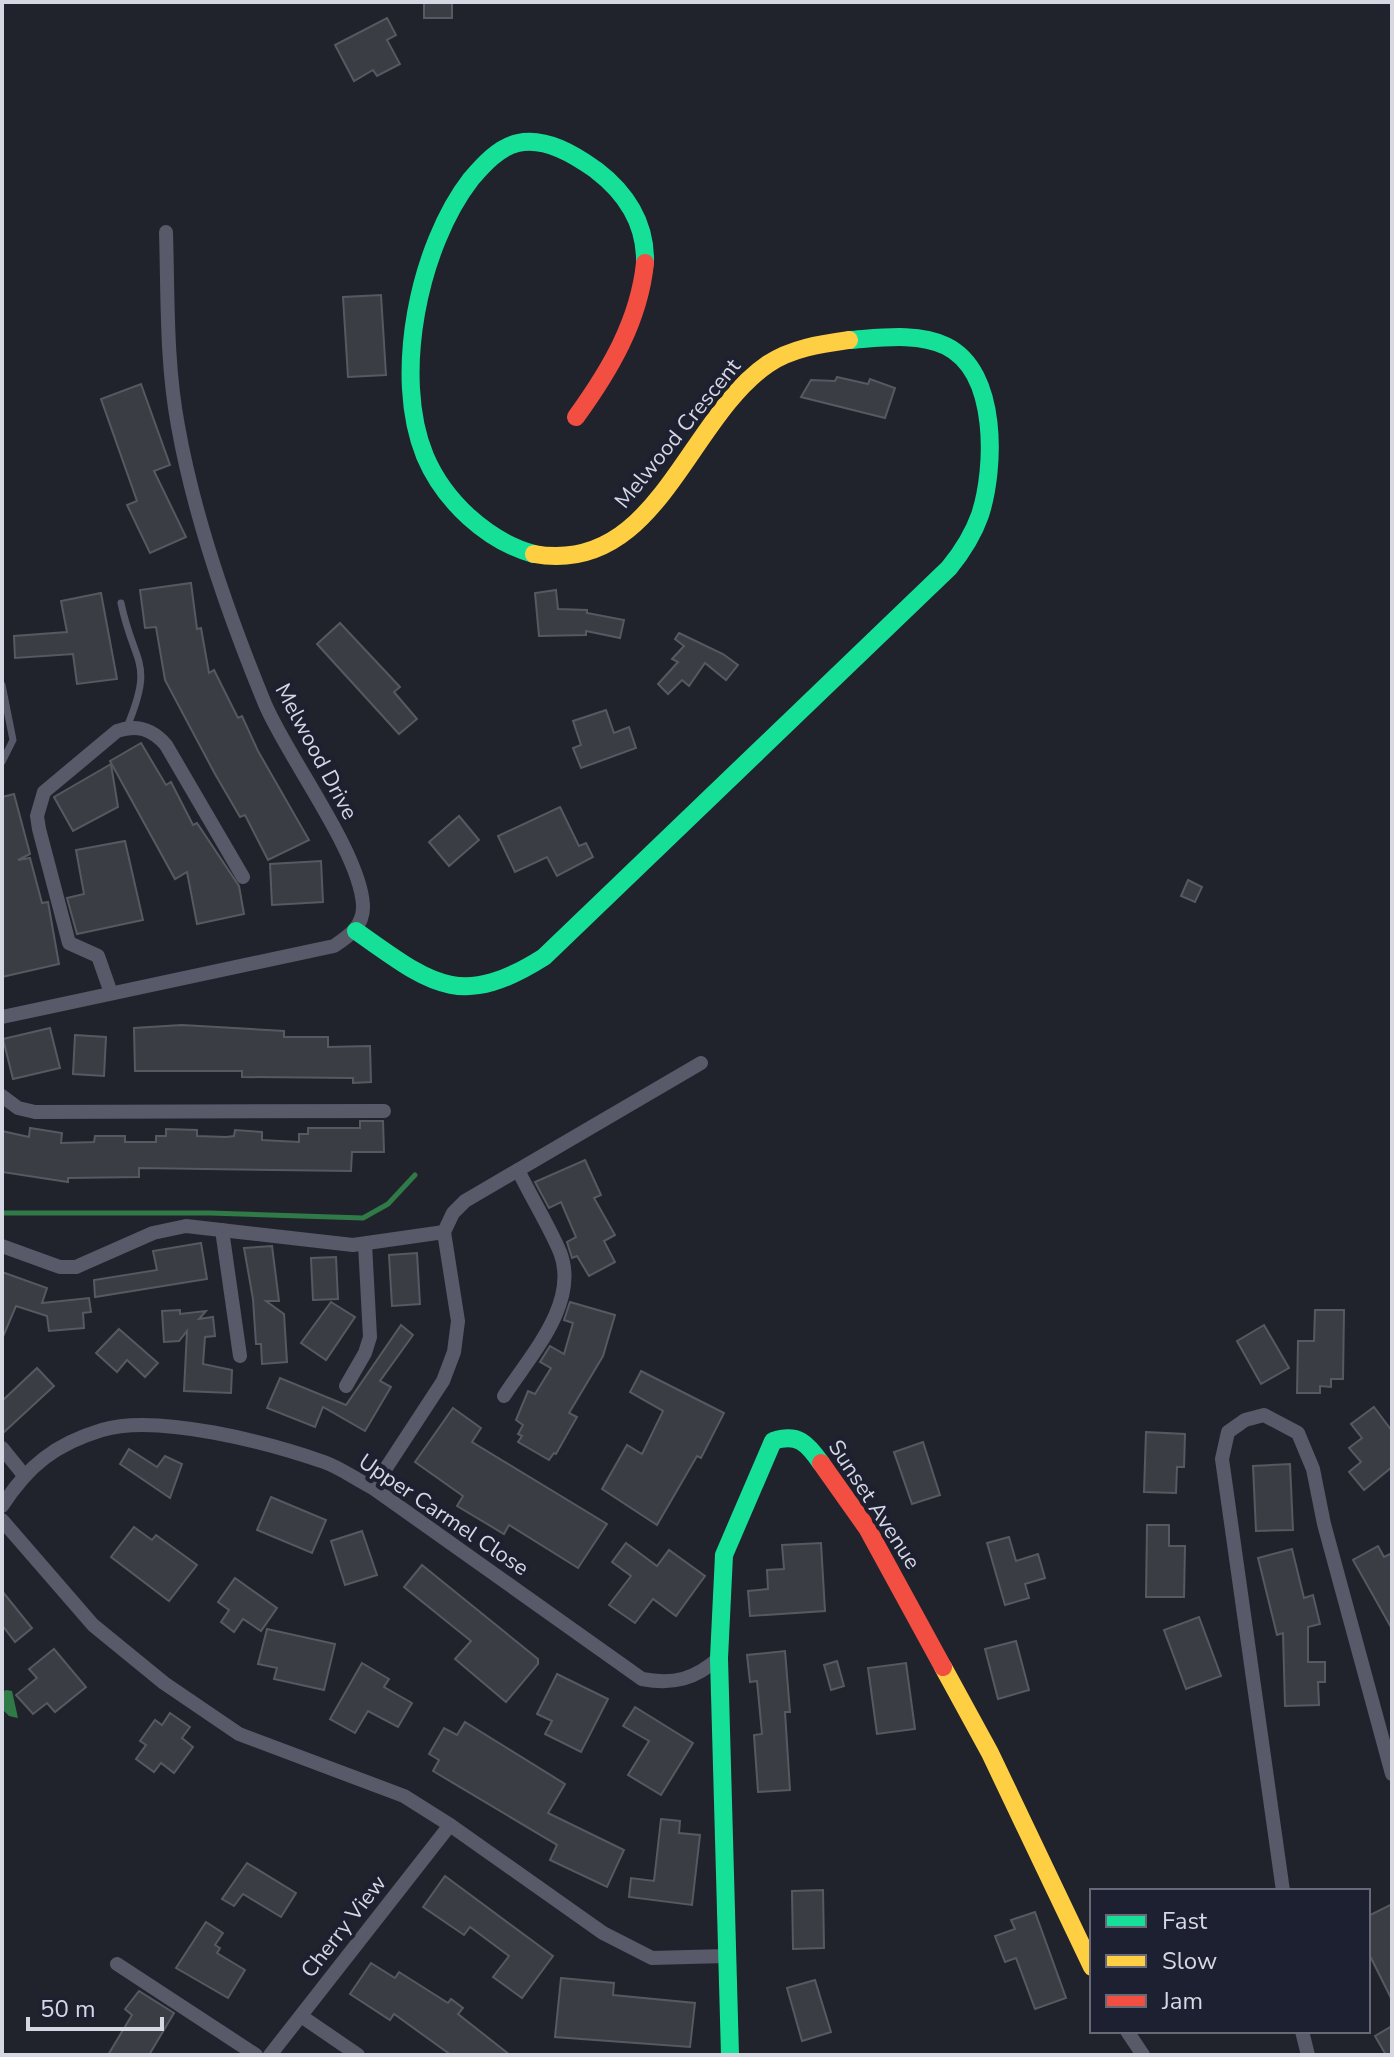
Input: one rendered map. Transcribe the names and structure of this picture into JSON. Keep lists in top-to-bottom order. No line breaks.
{"streets":{"street":["Melwood Crescent","Melwood Drive","Sunset Avenue","Upper Carmel Close","Cherry View"]},"crossings":[["Melwood Crescent","Melwood Drive"],["Sunset Avenue","Upper Carmel Close"]],"legend":["Fast","Slow","Jam"],"scale_bar":"50 m"}
